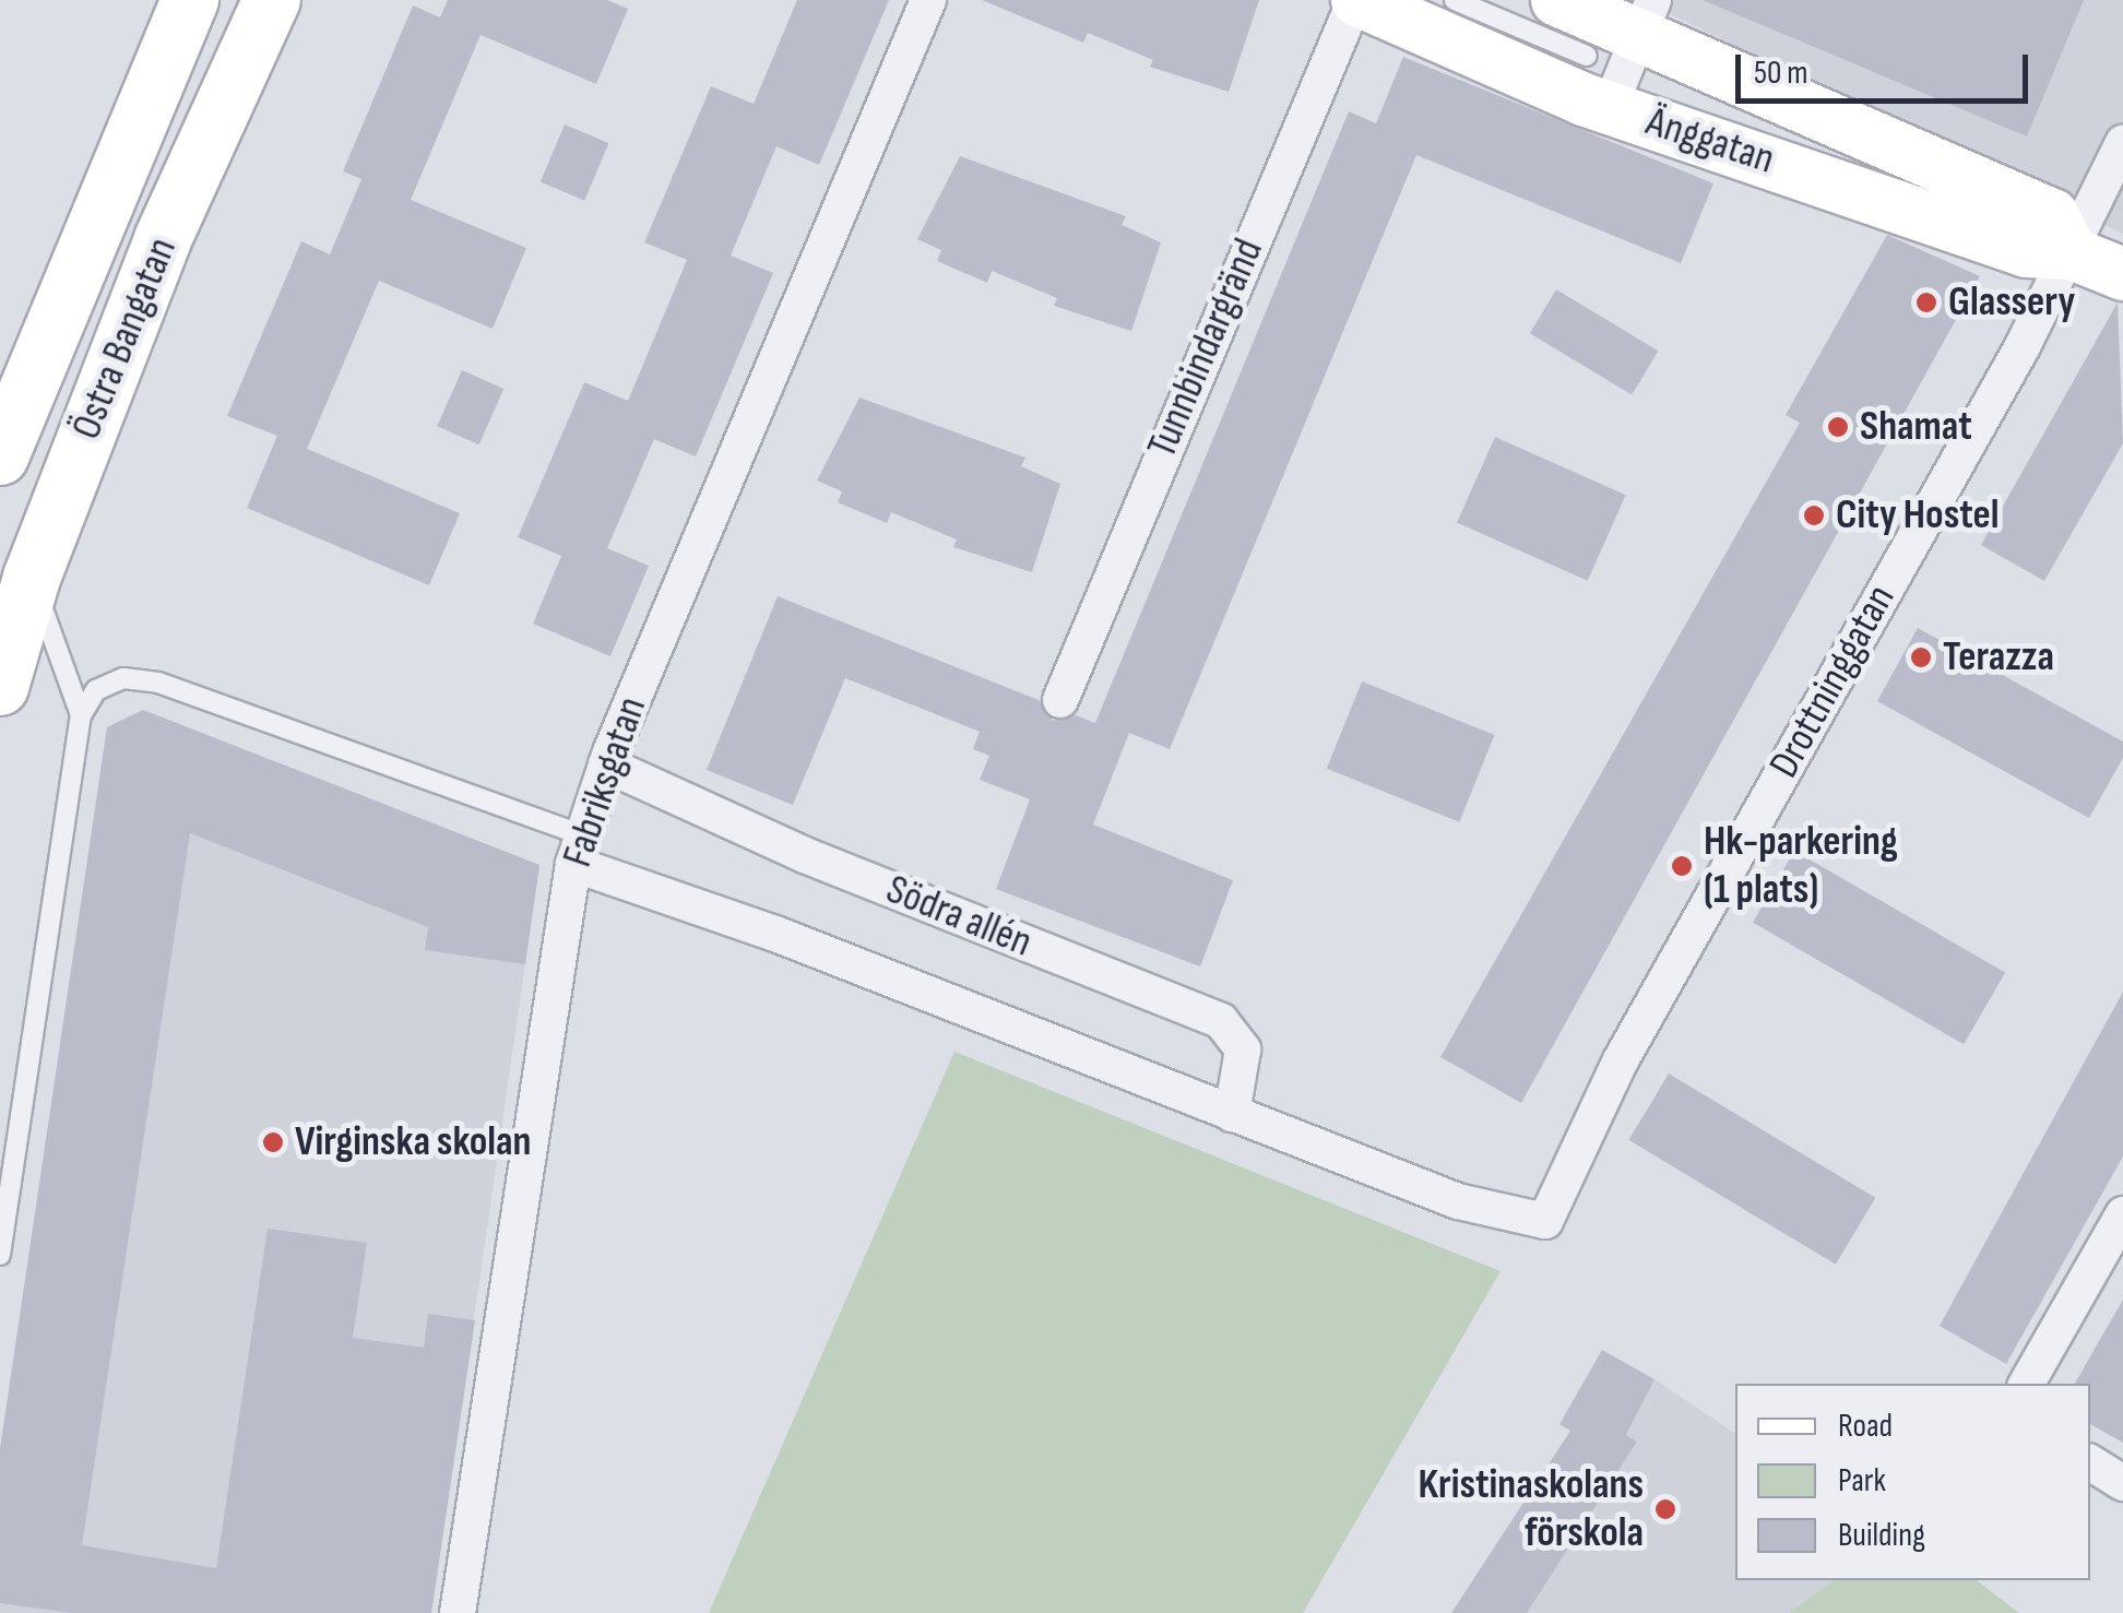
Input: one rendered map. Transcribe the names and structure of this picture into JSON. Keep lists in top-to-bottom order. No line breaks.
{"streets":{"main road":["Östra Bangatan"],"street":["Änggatan","Tunnbindargränd","Drottninggatan","Fabriksgatan","Södra allén"]},"crossings":[["Änggatan","Tunnbindargränd"],["Änggatan","Drottninggatan"],["Drottninggatan","Södra allén"],["Fabriksgatan","Södra allén"]],"places":["Glassery","Shamat","City Hostel","Terazza","Hk-parkering (1 plats)","Virginska skolan","Kristinaskolans förskola"],"legend":["Road","Park","Building"],"scale_bar":"50 m"}
